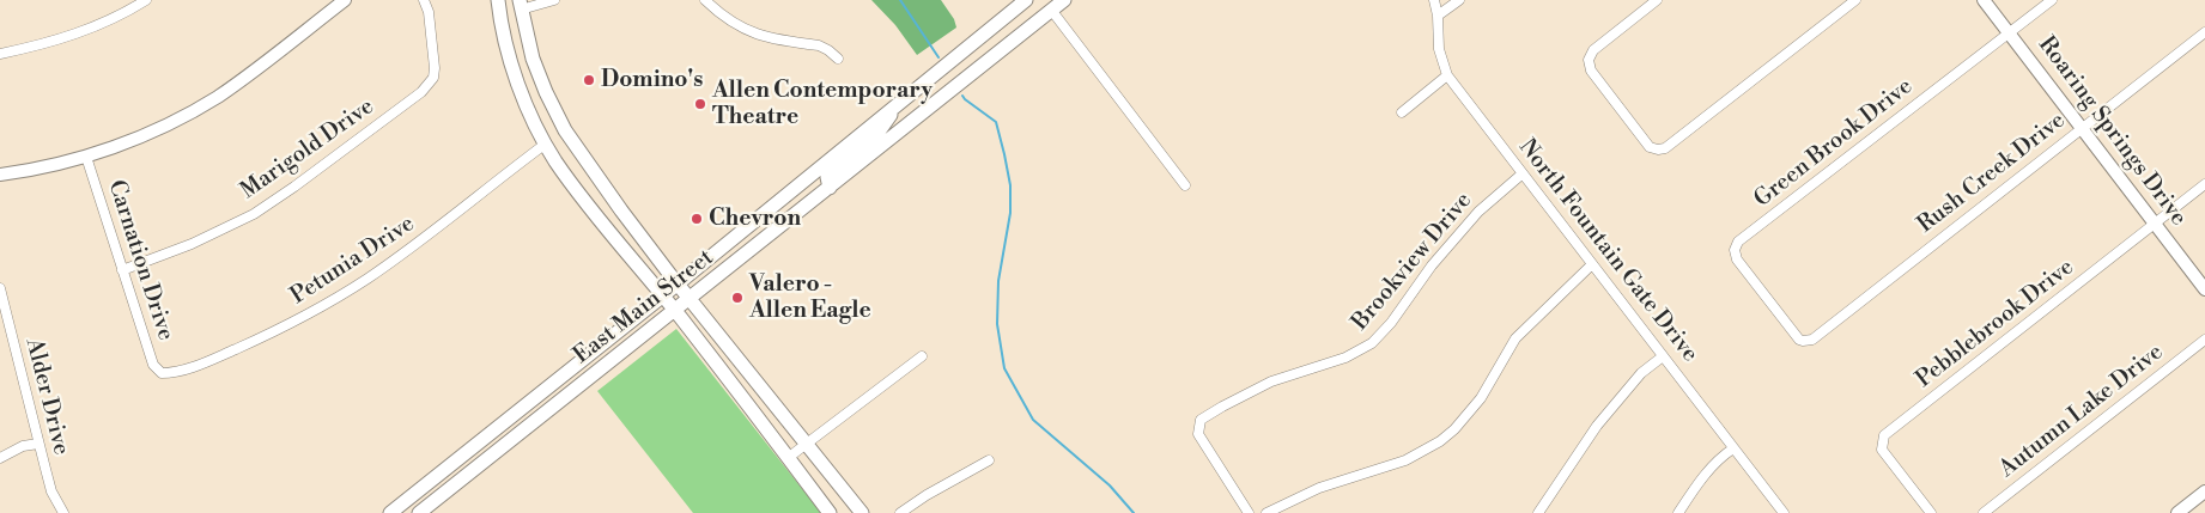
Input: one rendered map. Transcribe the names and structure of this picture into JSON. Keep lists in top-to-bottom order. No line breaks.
{"streets":{"main road":["East Main Street"],"street":["Roaring Springs Drive","Green Brook Drive","Marigold Drive","Rush Creek Drive","North Fountain Gate Drive","Carnation Drive","Petunia Drive","Brookview Drive","Pebblebrook Drive","Alder Drive","Autumn Lake Drive"]},"crossings":[["Roaring Springs Drive","Green Brook Drive"],["Roaring Springs Drive","Rush Creek Drive"],["Roaring Springs Drive","Pebblebrook Drive"],["Green Brook Drive","Rush Creek Drive"],["Marigold Drive","Carnation Drive"],["North Fountain Gate Drive","Brookview Drive"],["Carnation Drive","Petunia Drive"]],"places":["Domino's","Allen Contemporary Theatre","Chevron","Valero - Allen Eagle"]}
